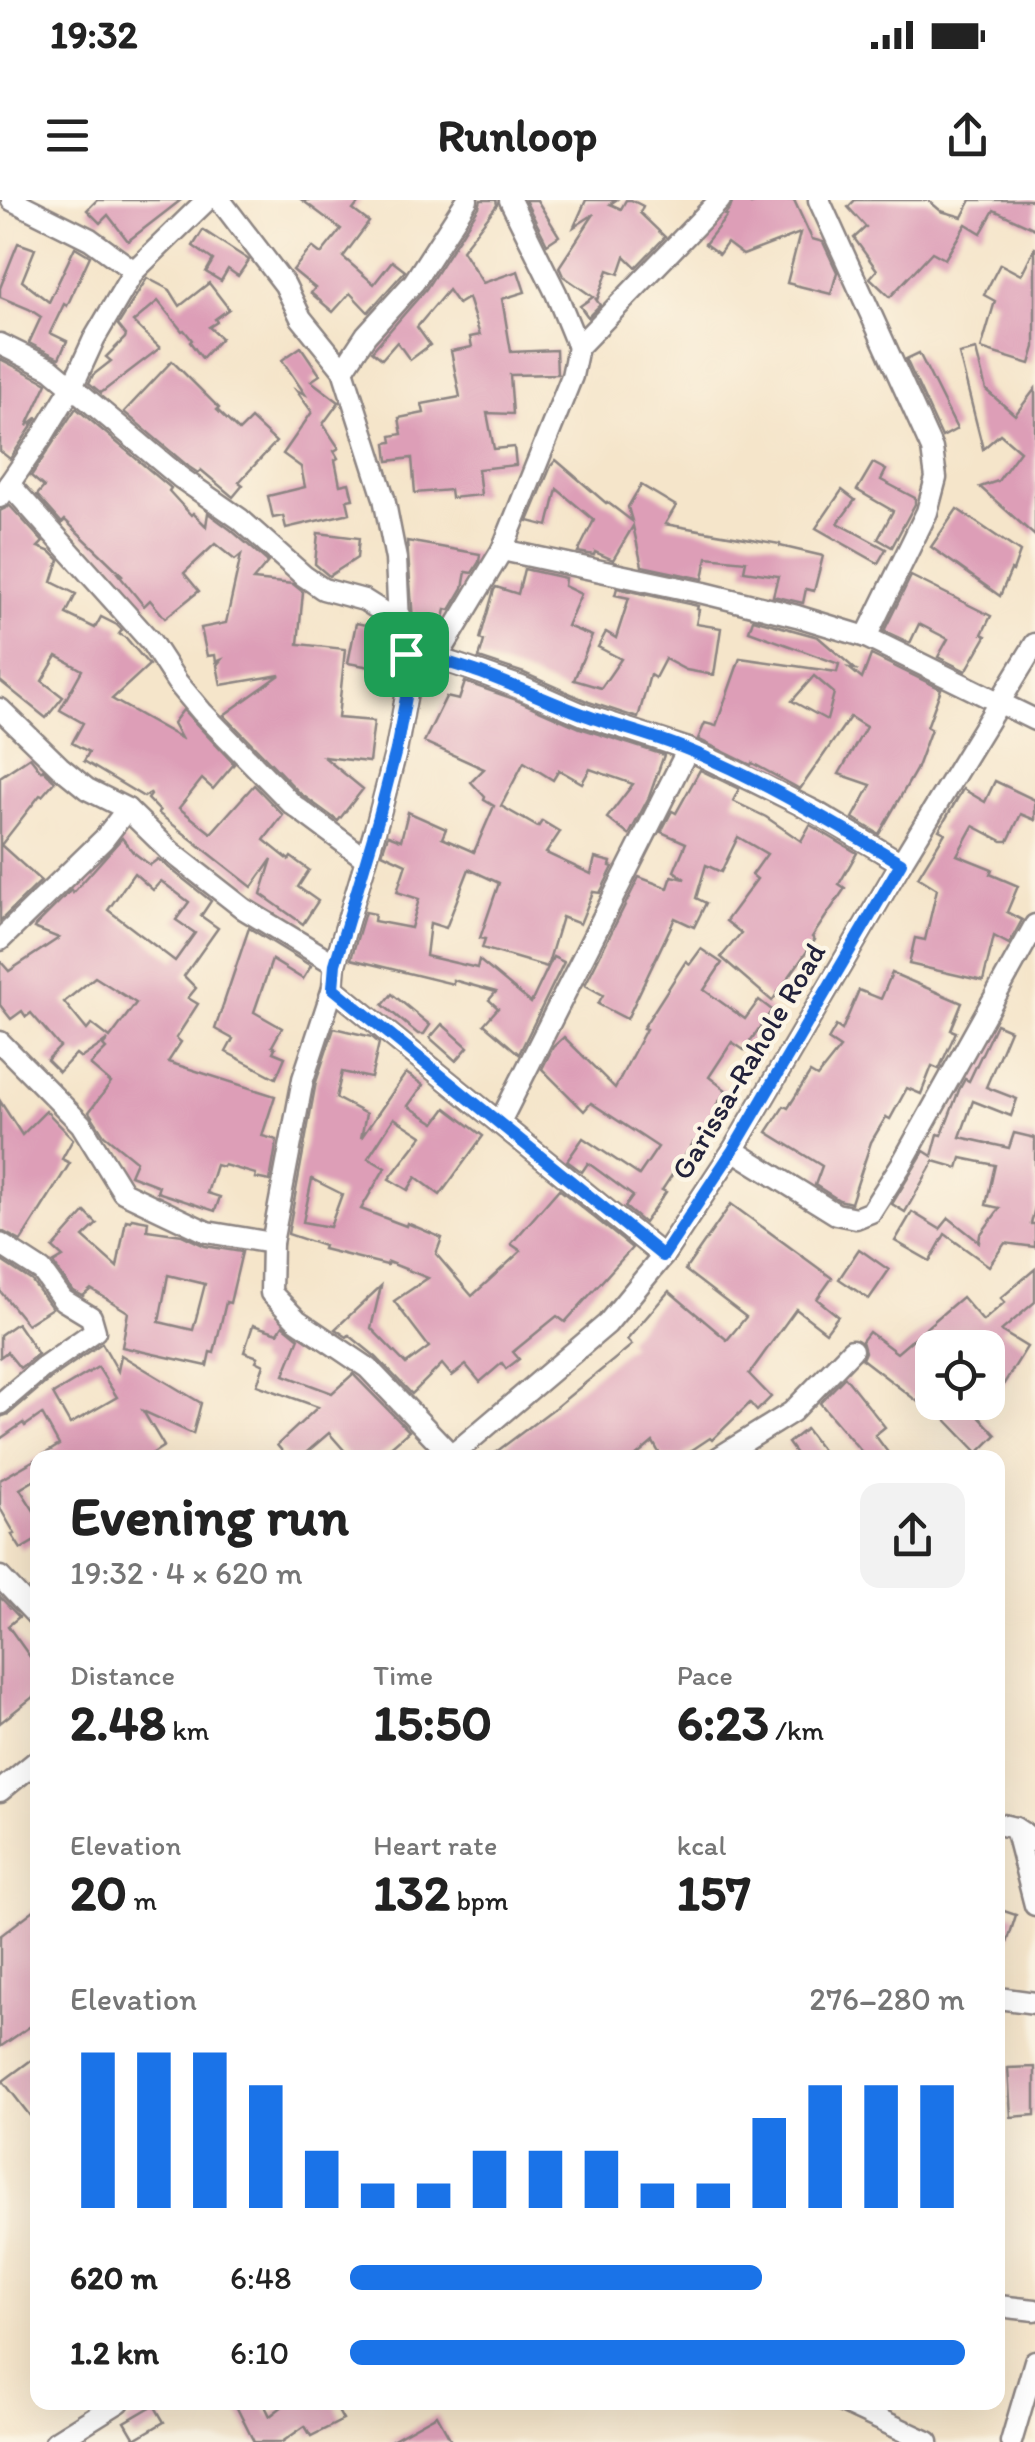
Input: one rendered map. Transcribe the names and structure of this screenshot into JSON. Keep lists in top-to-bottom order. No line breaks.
{"streets":{"street":["Garissa-Rahole Road"]},"page":{"status":"19:32","header":"Runloop","heading":["Evening run","19:32 · 4 × 620 m"],"stats":[["Distance","2.48 km"],["Time","15:50"],["Pace","6:23 /km"],["Elevation","20 m"],["Heart rate","132 bpm"],["kcal","157"]],"chart":["Elevation","276–280 m"],"list":[{"name":"620 m","note":"6:48"},{"name":"1.2 km","note":"6:10"}]}}
